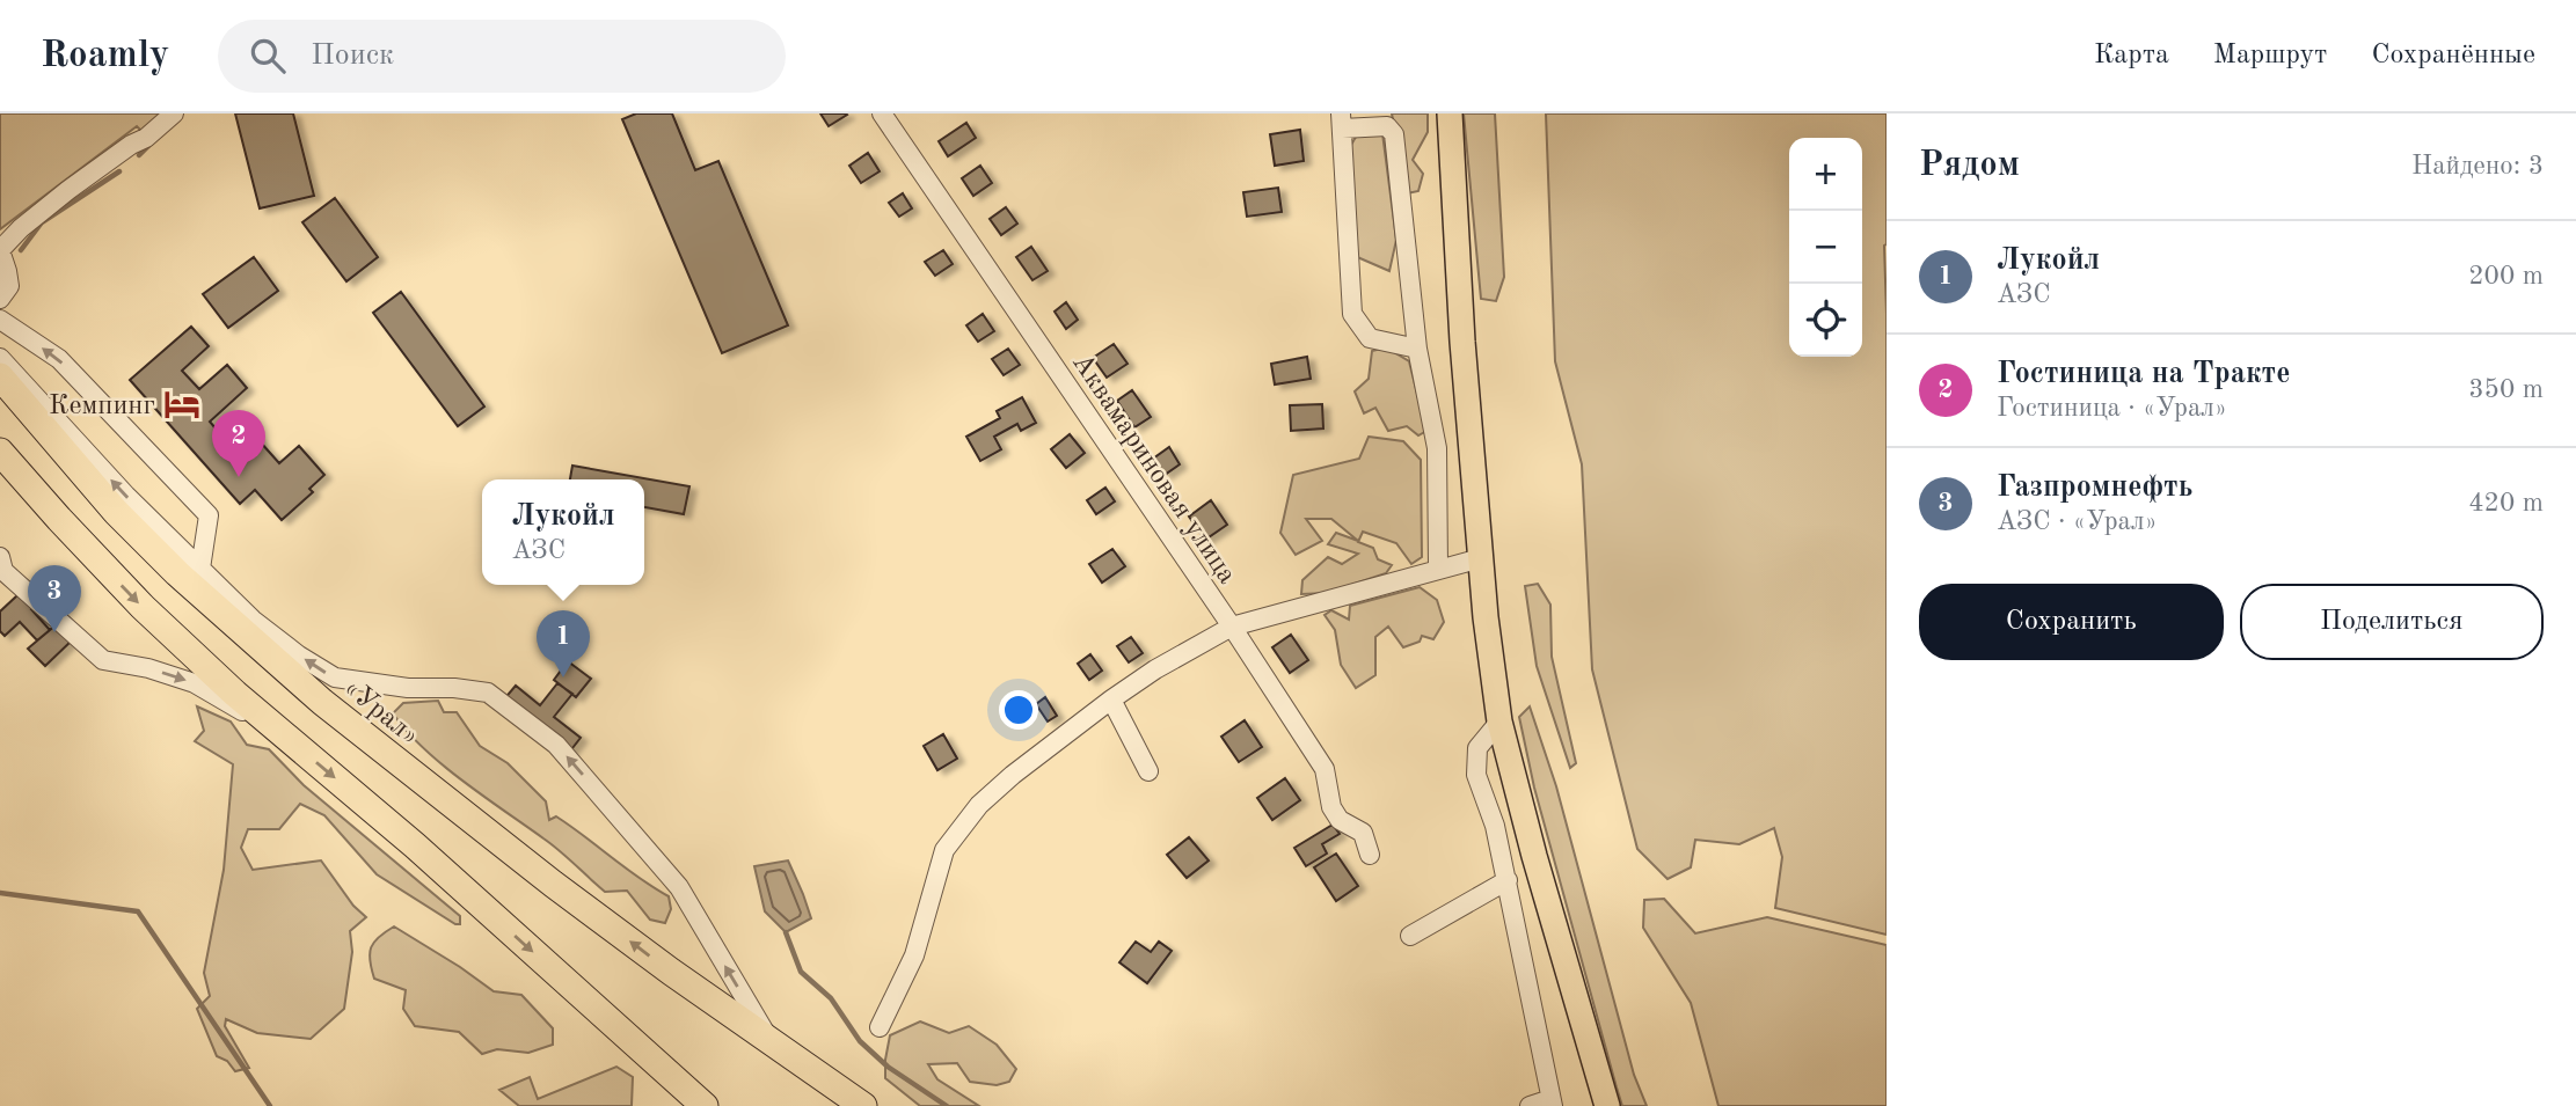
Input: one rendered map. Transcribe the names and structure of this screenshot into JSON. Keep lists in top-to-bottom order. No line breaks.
{"streets":{"highway":["«Урал»"],"street":["Аквамариновая улица"]},"places":{"hotel":["Кемпинг"]},"page":{"header":"Roamly","search":"Поиск","nav":["Карта","Маршрут","Сохранённые"],"heading":["Рядом","Найдено: 3"],"map_buttons":["+","−"],"list":[{"mark":"1","name":"Лукойл","note":"АЗС","value":"200 m"},{"mark":"2","name":"Гостиница на Тракте","note":"Гостиница · «Урал»","value":"350 m"},{"mark":"3","name":"Газпромнефть","note":"АЗС · «Урал»","value":"420 m"}],"pins":["2","3","1"],"popup":["Лукойл","АЗС"],"buttons":["Сохранить","Поделиться"]}}
